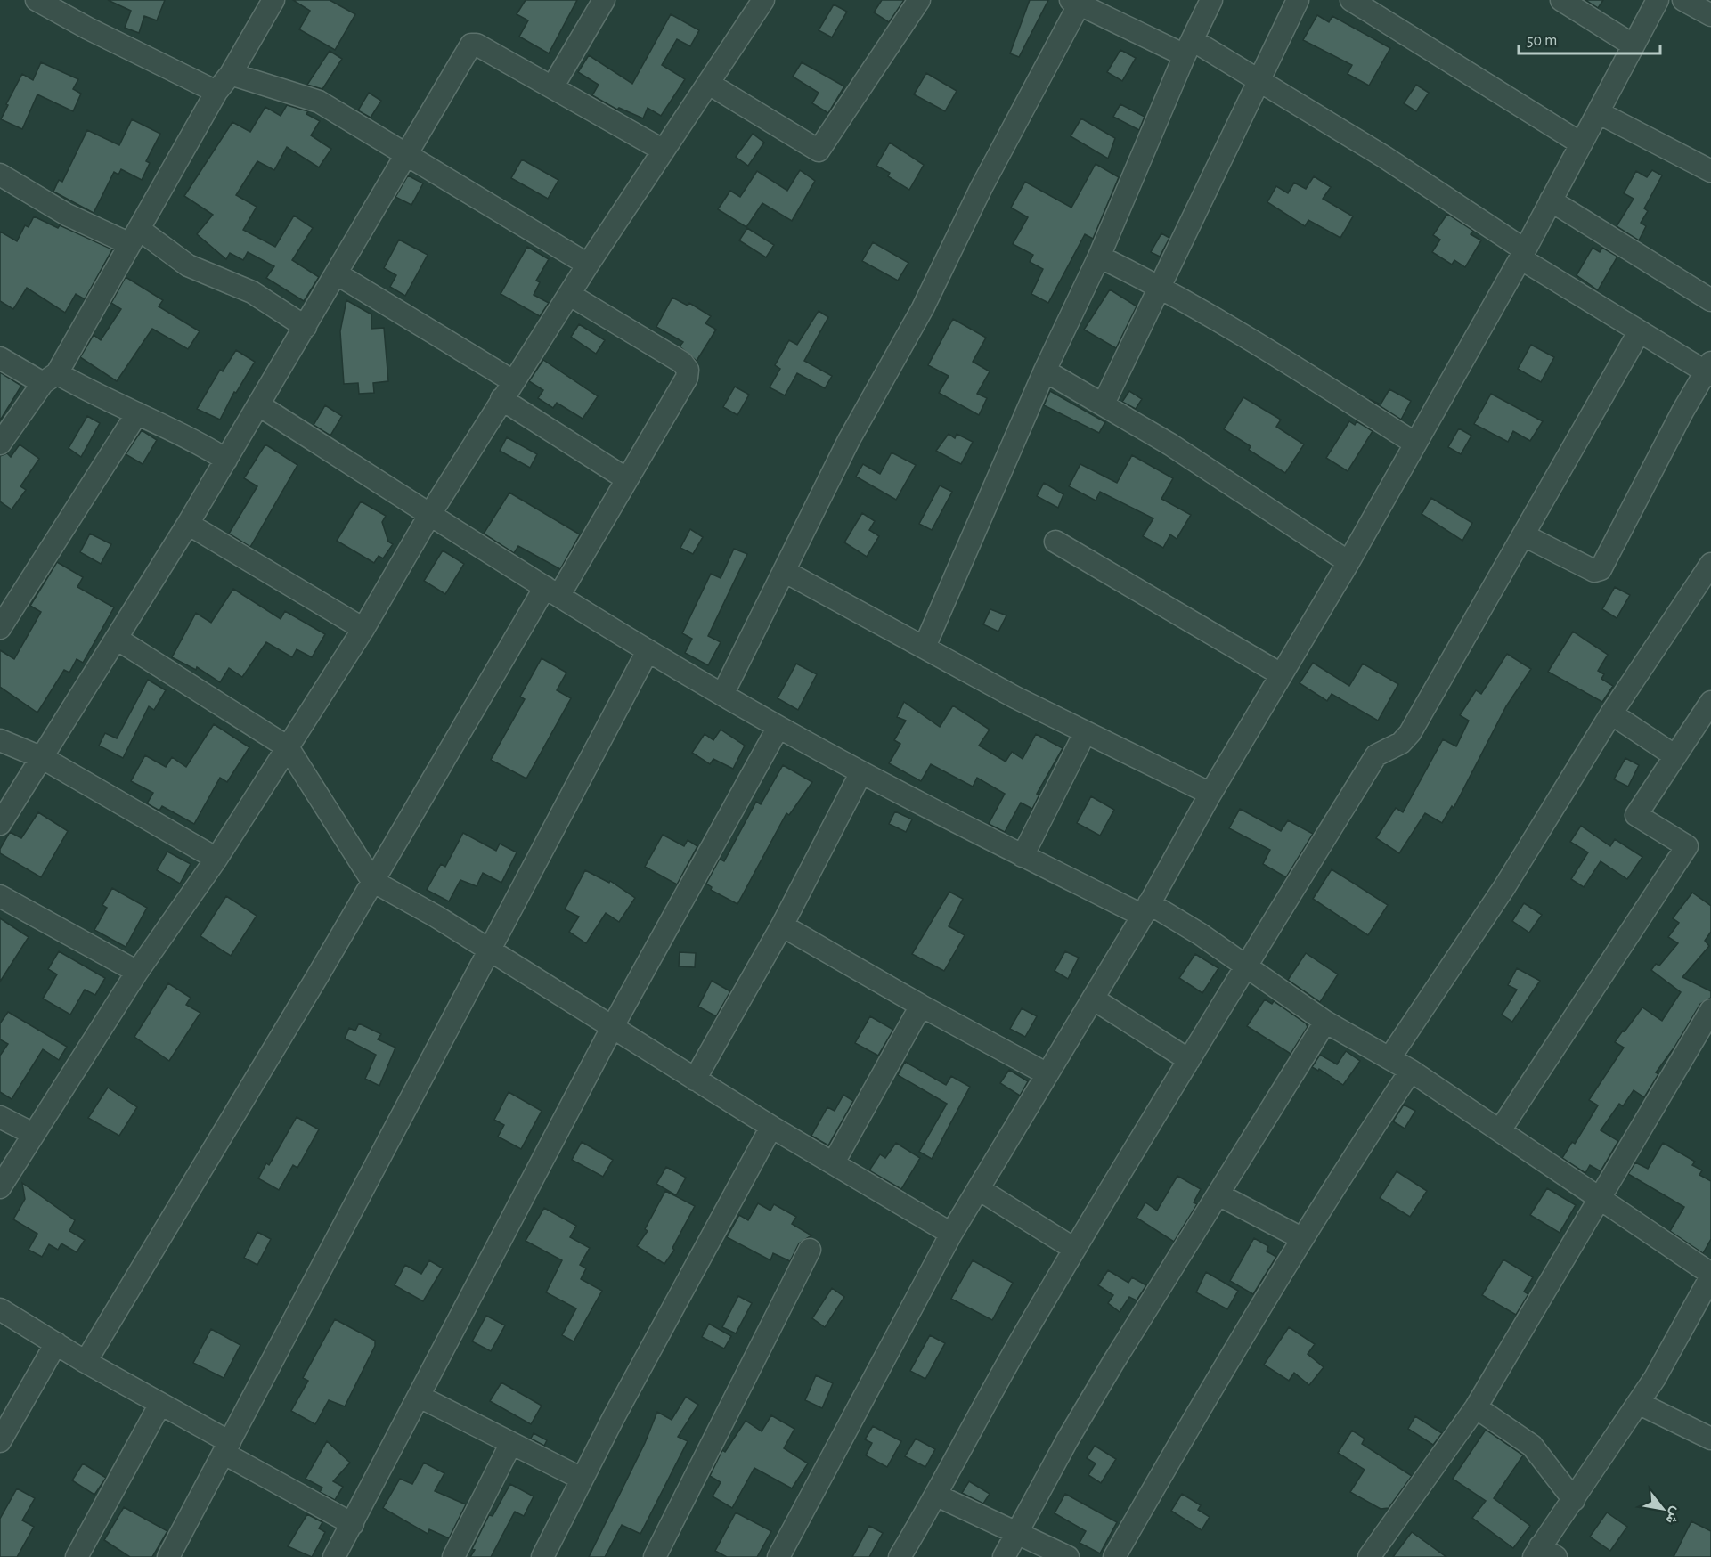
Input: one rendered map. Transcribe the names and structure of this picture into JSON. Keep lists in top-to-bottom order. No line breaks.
{"scale_bar":"50 m","north":"bottom right"}
